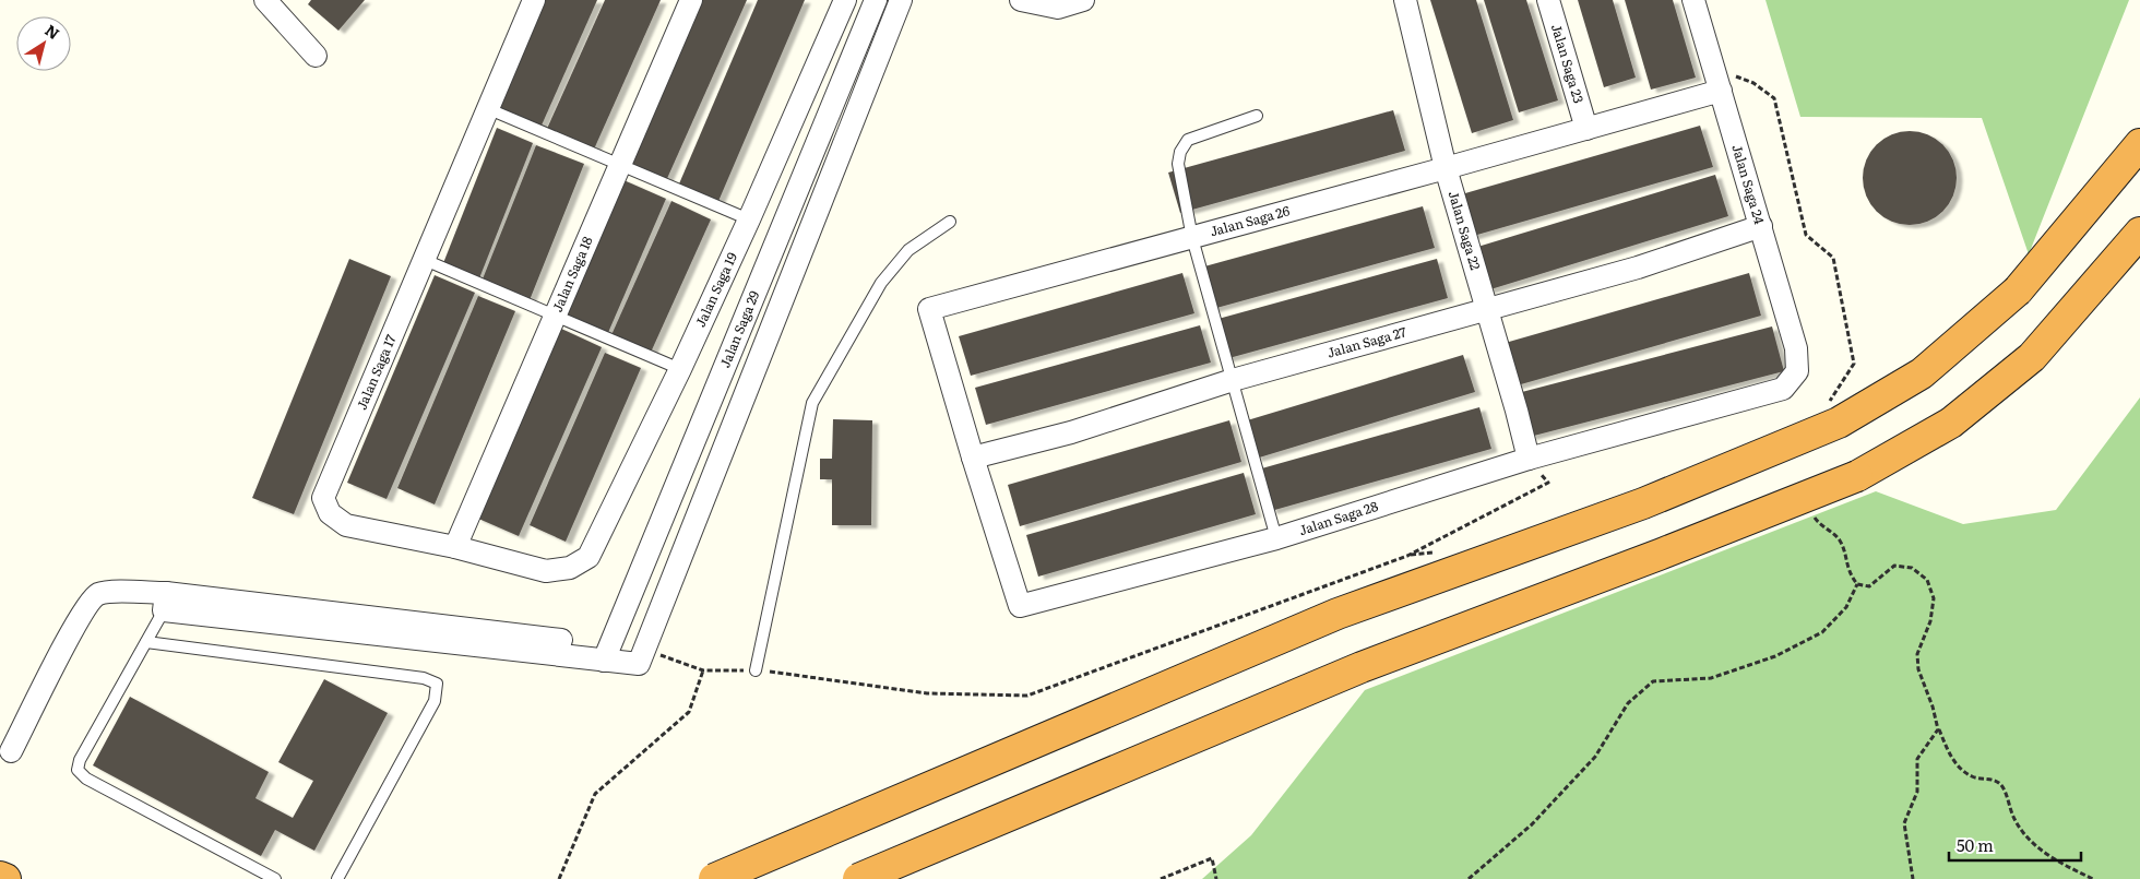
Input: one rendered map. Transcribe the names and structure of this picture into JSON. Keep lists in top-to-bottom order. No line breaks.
{"streets":{"street":["Jalan Saga 23","Jalan Saga 24","Jalan Saga 26","Jalan Saga 22","Jalan Saga 18","Jalan Saga 19","Jalan Saga 29","Jalan Saga 27","Jalan Saga 17","Jalan Saga 28"]},"crossings":[["Jalan Saga 23","Jalan Saga 26"],["Jalan Saga 24","Jalan Saga 26"],["Jalan Saga 24","Jalan Saga 27"],["Jalan Saga 24","Jalan Saga 28"],["Jalan Saga 26","Jalan Saga 22"],["Jalan Saga 26","Jalan Saga 27"],["Jalan Saga 26","Jalan Saga 28"],["Jalan Saga 22","Jalan Saga 27"],["Jalan Saga 22","Jalan Saga 28"],["Jalan Saga 18","Jalan Saga 17"],["Jalan Saga 19","Jalan Saga 17"],["Jalan Saga 27","Jalan Saga 28"]],"scale_bar":"50 m","north":"top right"}
